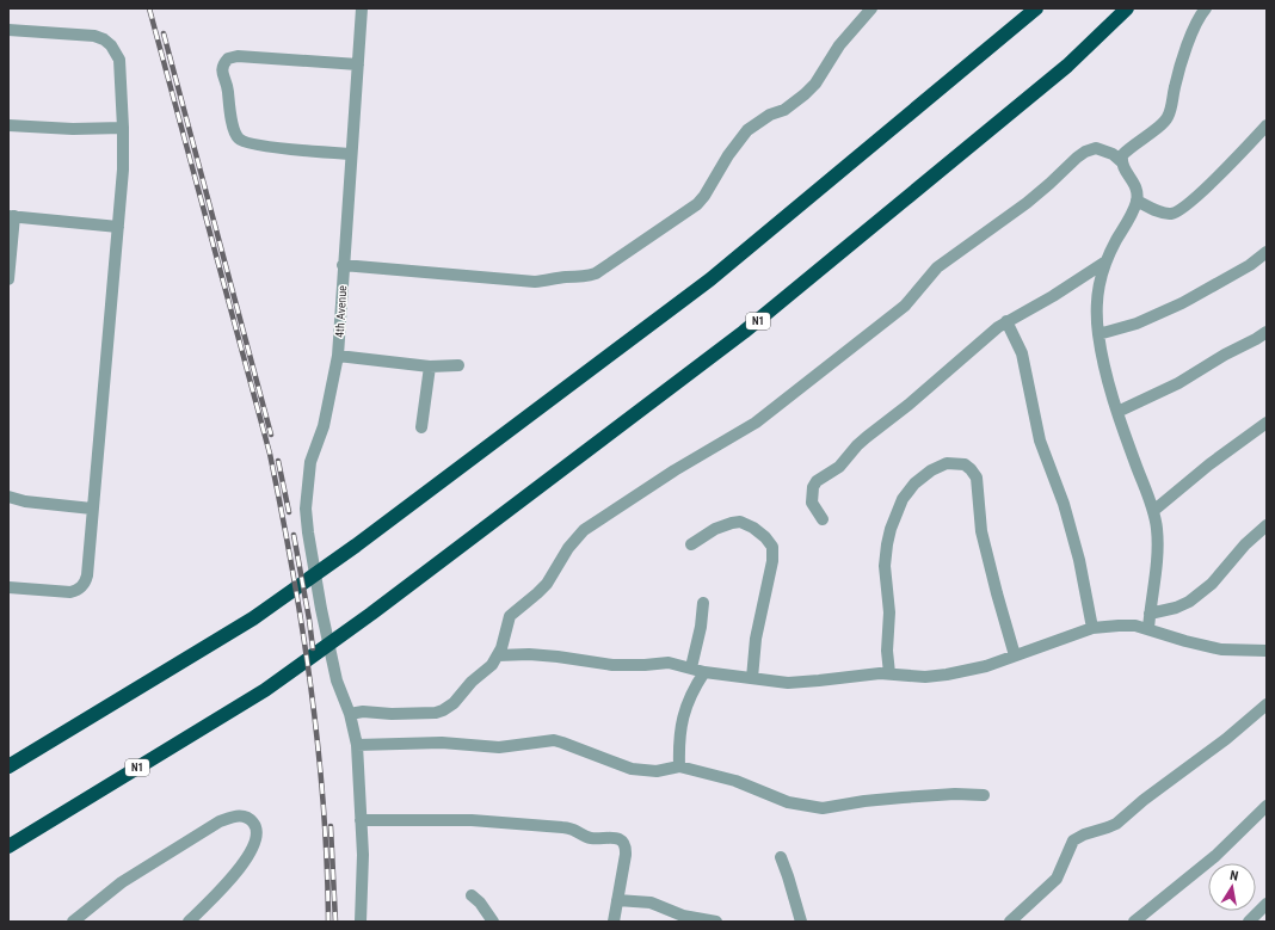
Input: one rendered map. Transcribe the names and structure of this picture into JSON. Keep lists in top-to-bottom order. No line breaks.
{"streets":{"highway":["N1"],"street":["4th Avenue"]},"north":"top"}
